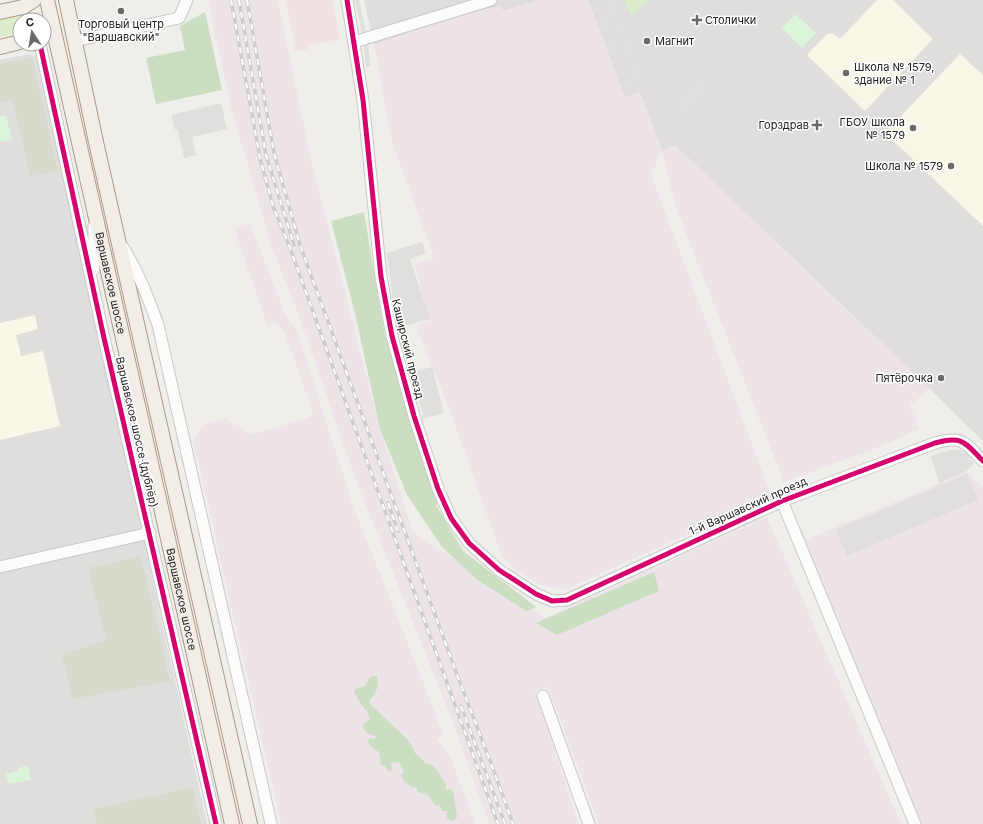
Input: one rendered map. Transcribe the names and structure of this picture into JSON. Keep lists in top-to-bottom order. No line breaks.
{"streets":{"main road":["Варшавское шоссе"],"street":["Каширский проезд","Варшавское шоссе (дублёр)","1-й Варшавский проезд"]},"crossings":[["Каширский проезд","1-й Варшавский проезд"]],"places":{"other":["Торговый центр \"Варшавский\"","Магнит","Школа № 1579, здание № 1","ГБОУ школа № 1579","Школа № 1579","Пятёрочка"],"health":["Столички","Горздрав"]},"north":"top"}
